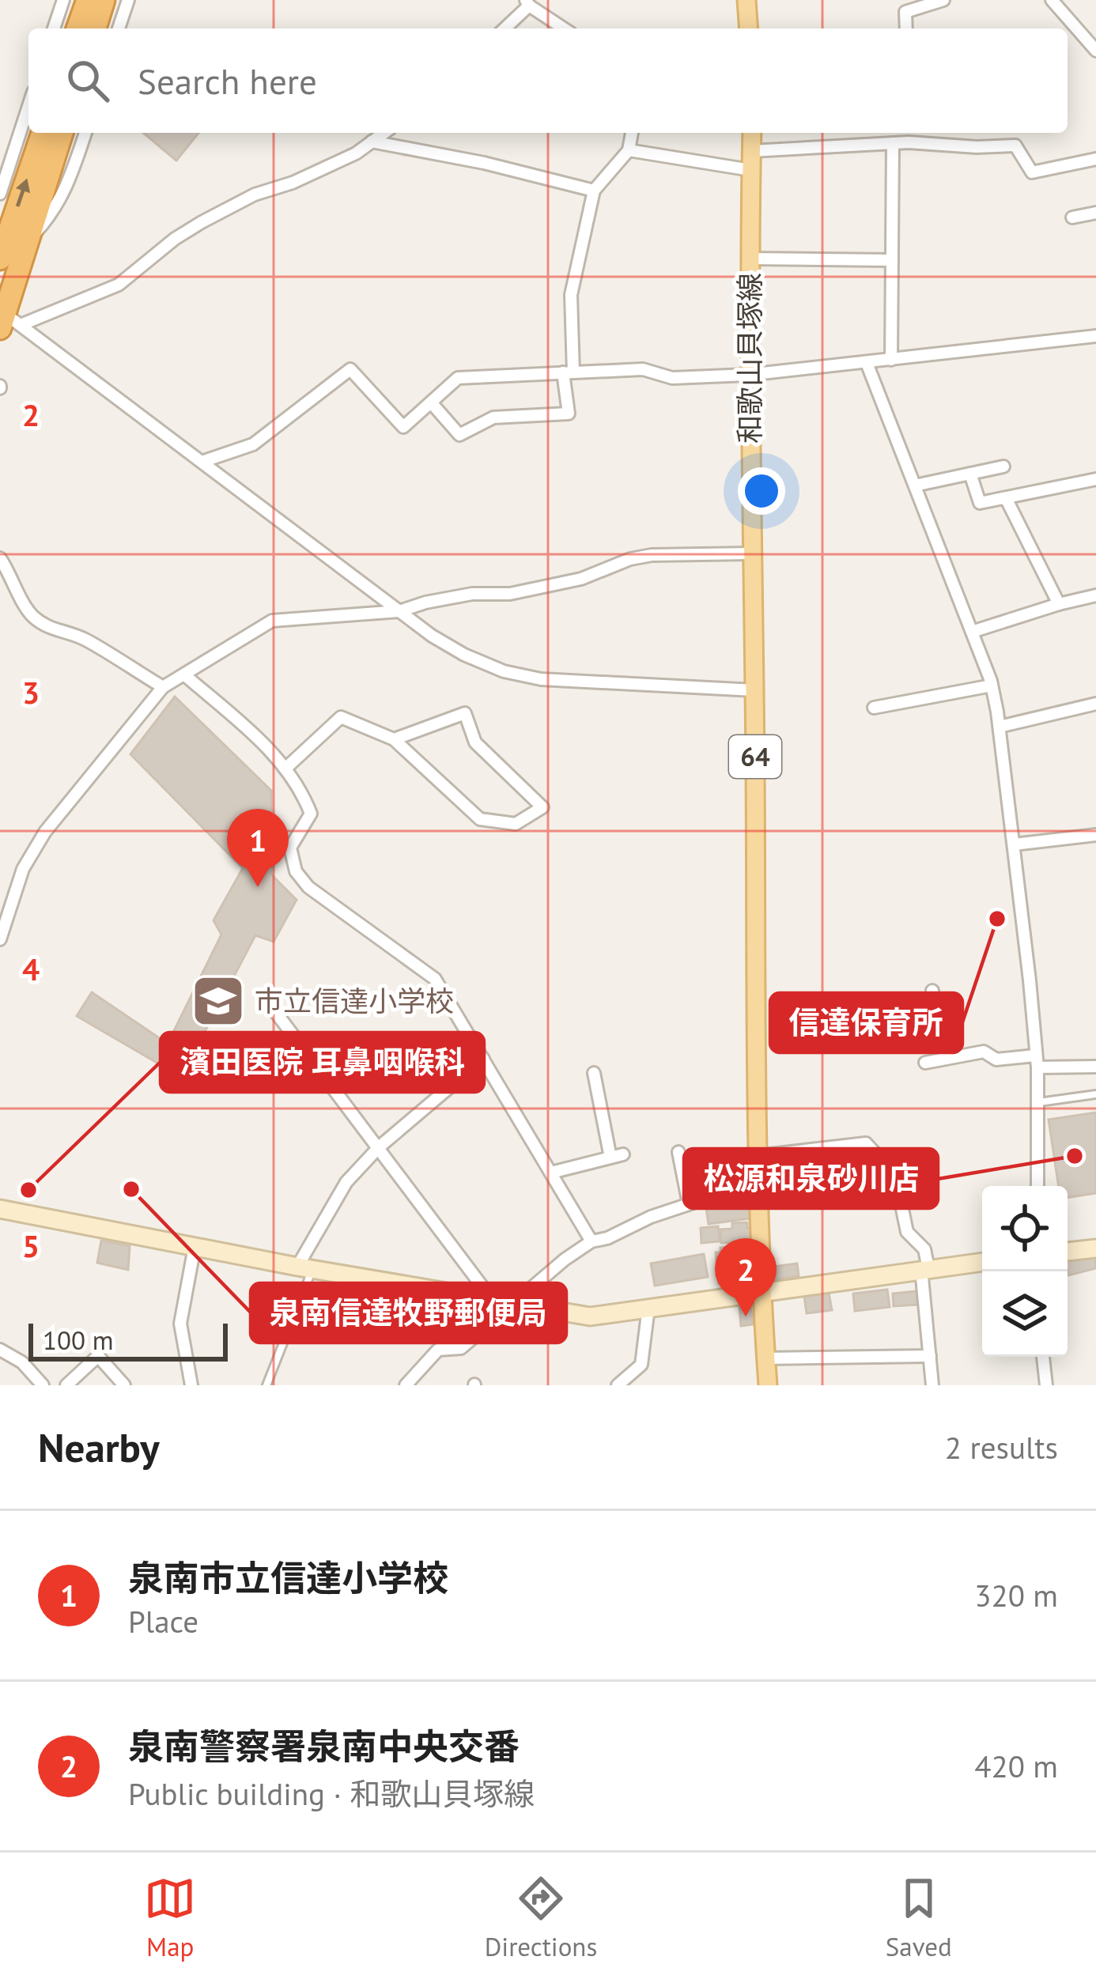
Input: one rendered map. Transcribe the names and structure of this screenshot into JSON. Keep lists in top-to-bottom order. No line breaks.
{"streets":{"main road":["和歌山貝塚線","64"]},"places":{"other":["信達保育所","松源和泉砂川店","泉南信達牧野郵便局","濱田医院 耳鼻咽喉科"],"school or university":["市立信達小学校"]},"scale_bar":"100 m","page":{"search":"Search here","pins":["1","2"],"scale":"100 m","heading":["Nearby","2 results"],"list":[{"mark":"1","name":"泉南市立信達小学校","note":"Place","value":"320 m"},{"mark":"2","name":"泉南警察署泉南中央交番","note":"Public building · 和歌山貝塚線","value":"420 m"}],"nav":["Map","Directions","Saved"]},"grid":{"rows":["2","3","4","5"]}}
